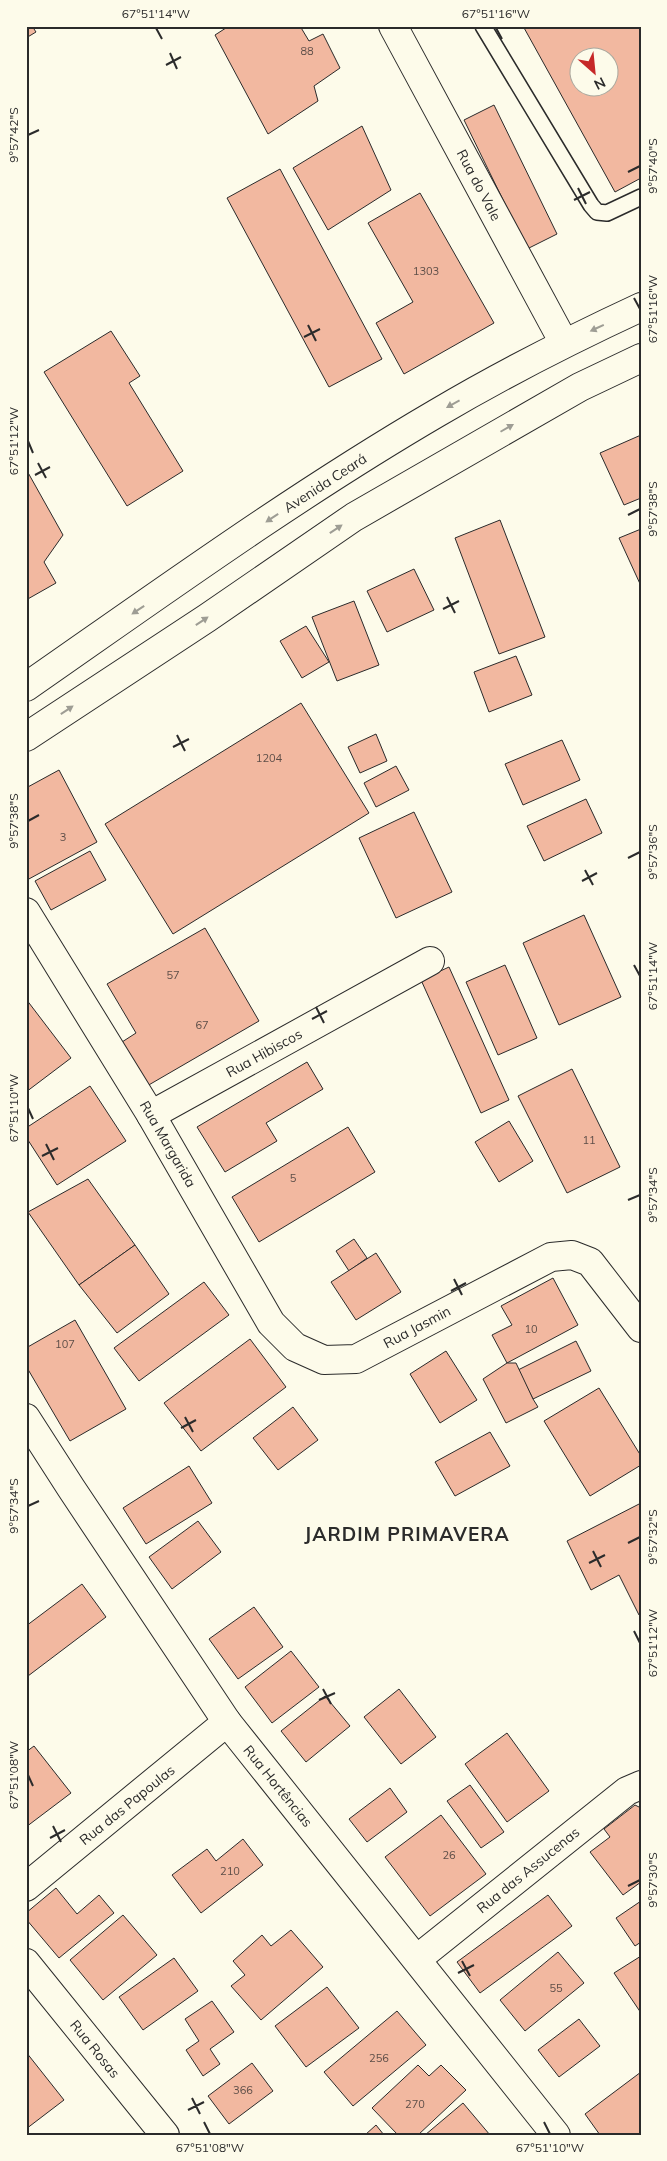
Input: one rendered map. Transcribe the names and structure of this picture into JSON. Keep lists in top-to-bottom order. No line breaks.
{"streets":{"street":["Rua do Vale","Avenida Ceará","Rua Hibiscos","Rua Margarida","Rua Jasmin","Rua Hortências","Rua das Papoulas","Rua das Assucenas","Rua Rosas"]},"crossings":[["Rua do Vale","Avenida Ceará"],["Rua Hibiscos","Rua Margarida"],["Rua Margarida","Rua Jasmin"],["Rua Hortências","Rua das Papoulas"],["Rua Hortências","Rua das Assucenas"]],"districts":["JARDIM PRIMAVERA"],"house_numbers":["88","1303","1204","3","57","67","11","5","10","107","26","210","55","256","366","270"],"north":"bottom right","coordinates":["67°51'14\"W","67°51'16\"W","9°57'42\"S","9°57'40\"S","67°51'12\"W","9°57'38\"S","9°57'36\"S","67°51'10\"W","9°57'34\"S","9°57'32\"S","67°51'08\"W","9°57'30\"S"]}
